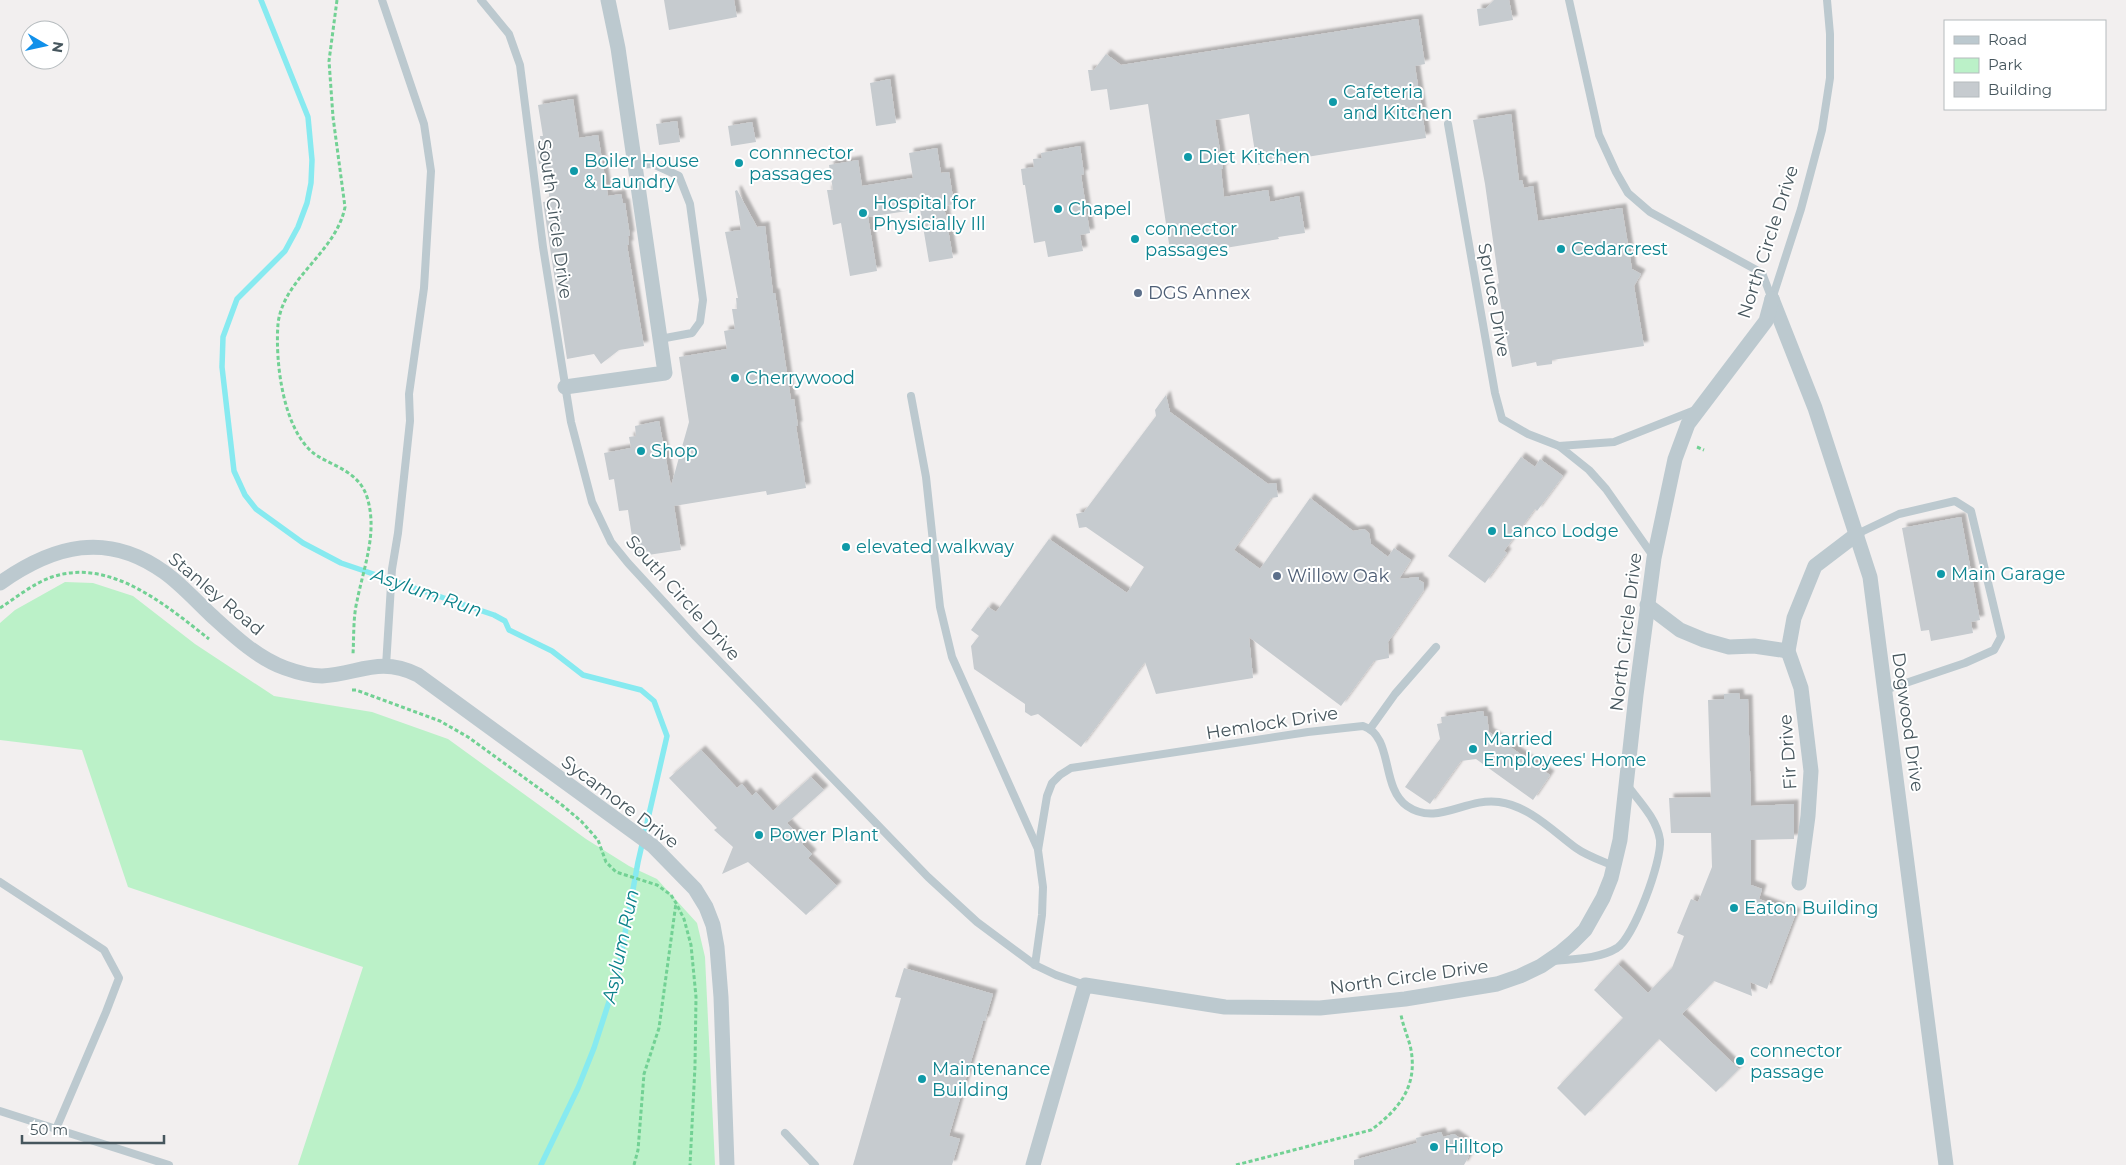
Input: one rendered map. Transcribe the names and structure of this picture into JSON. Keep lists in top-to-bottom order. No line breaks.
{"streets":{"street":["North Circle Drive","Stanley Road","Dogwood Drive","Fir Drive","Sycamore Drive"],"lane":["South Circle Drive","Spruce Drive","Hemlock Drive"]},"crossings":[["South Circle Drive","North Circle Drive"],["South Circle Drive","Hemlock Drive"],["North Circle Drive","Spruce Drive"],["North Circle Drive","Dogwood Drive"],["Stanley Road","Sycamore Drive"],["Dogwood Drive","Fir Drive"]],"water":["Asylum Run"],"places":["Cafeteria and Kitchen","Diet Kitchen","connnector passages","Boiler House & Laundry","Chapel","Hospital for Physicially Ill","connector passages","Cedarcrest","DGS Annex","Cherrywood","Shop","Lanco Lodge","elevated walkway","Main Garage","Willow Oak","Married Employees' Home","Power Plant","Eaton Building","connector passage","Maintenance Building","Hilltop"],"legend":["Road","Park","Building"],"scale_bar":"50 m","north":"right"}
